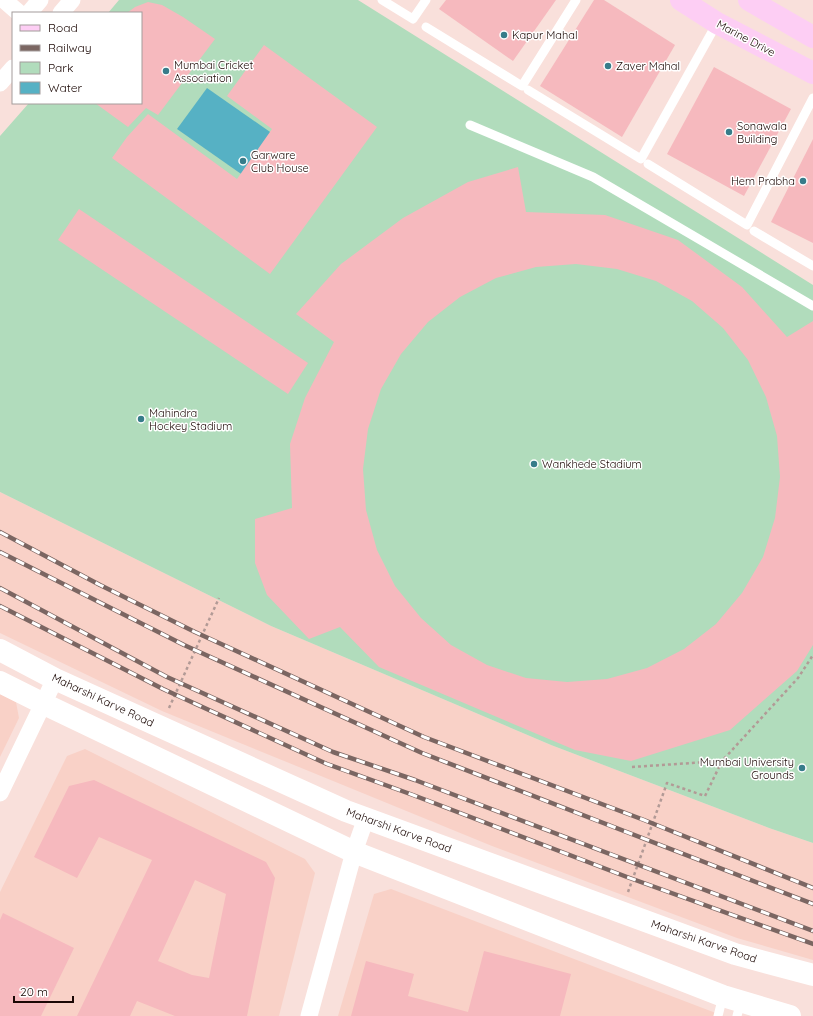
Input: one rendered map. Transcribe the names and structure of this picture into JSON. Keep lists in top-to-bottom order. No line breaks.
{"streets":{"main road":["Marine Drive","Maharshi Karve Road"]},"places":["Kapur Mahal","Zaver Mahal","Mumbai Cricket Association","Sonawala Building","Garware Club House","Hem Prabha","Mahindra Hockey Stadium","Wankhede Stadium","Mumbai University Grounds"],"legend":["Road","Railway","Park","Water"],"scale_bar":"20 m"}
